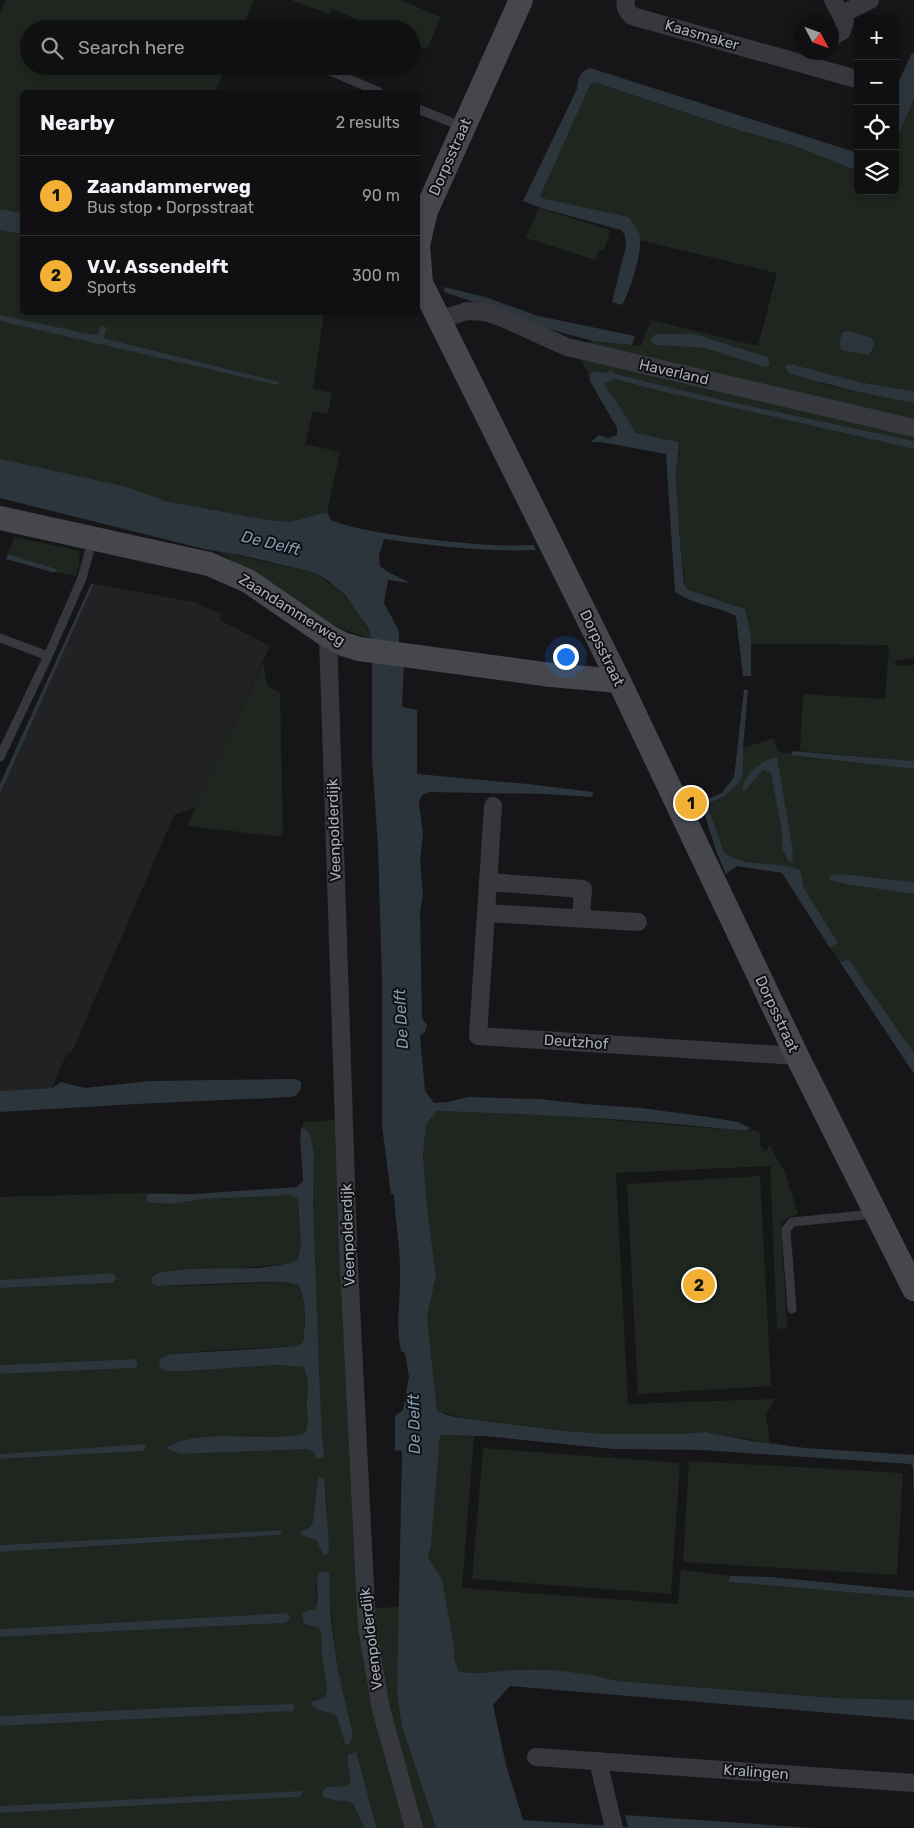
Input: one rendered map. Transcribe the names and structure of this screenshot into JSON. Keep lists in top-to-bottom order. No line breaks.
{"streets":{"street":["Kaasmaker","Dorpsstraat","Haverland","Zaandammerweg","Veenpolderdijk","Deutzhof","Kralingen"]},"crossings":[["Dorpsstraat","Haverland"],["Dorpsstraat","Zaandammerweg"],["Dorpsstraat","Deutzhof"],["Zaandammerweg","Veenpolderdijk"]],"water":["De Delft"],"north":"bottom right","page":{"map_buttons":["+","−"],"search":"Search here","heading":["Nearby","2 results"],"list":[{"mark":"1","name":"Zaandammerweg","note":"Bus stop · Dorpsstraat","value":"90 m"},{"mark":"2","name":"V.V. Assendelft","note":"Sports","value":"300 m"}],"pins":["1","2"]}}
